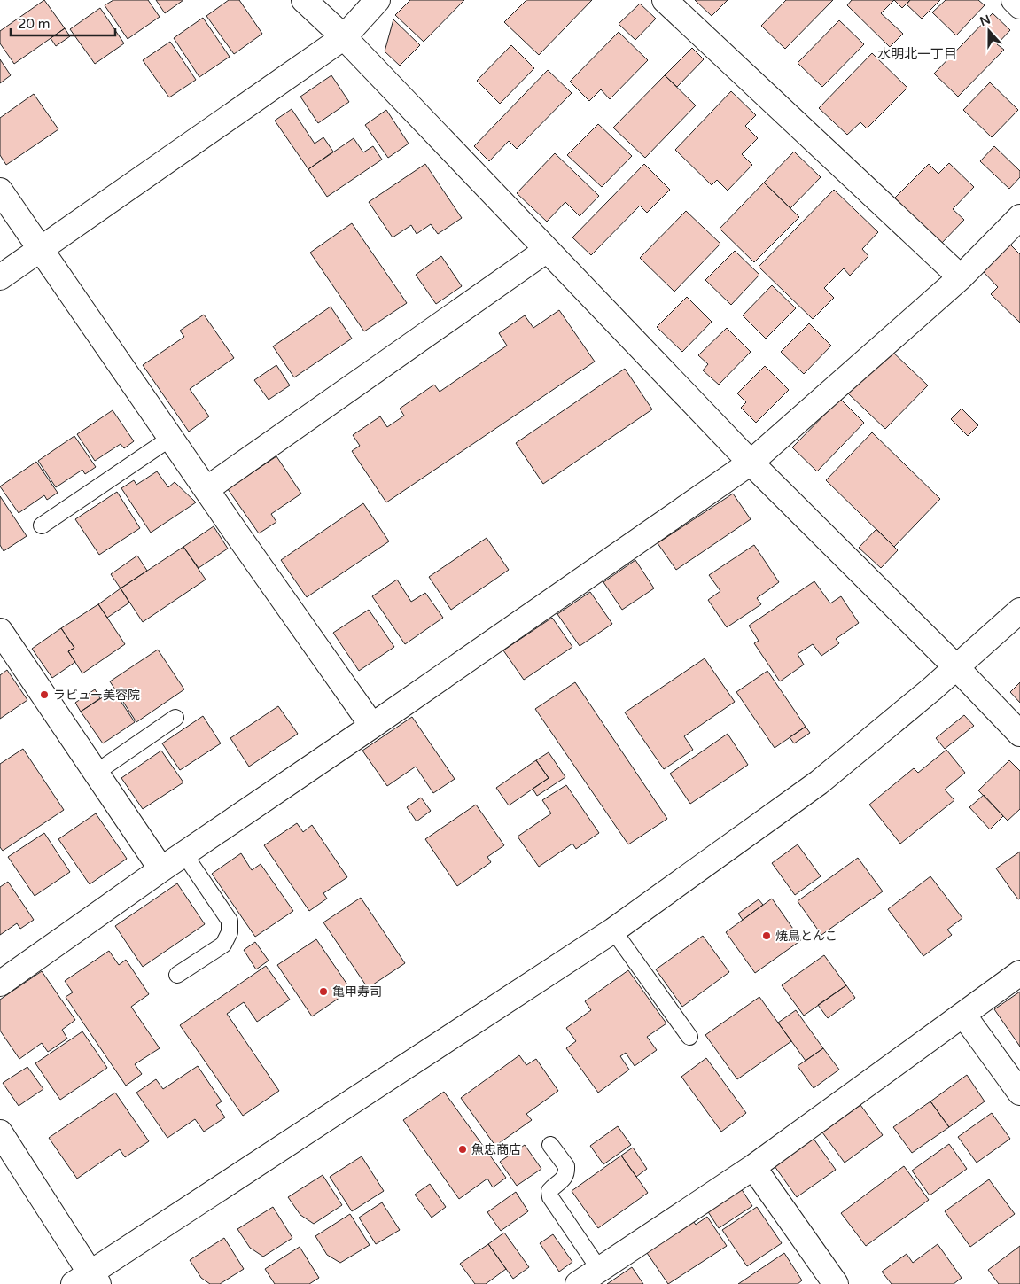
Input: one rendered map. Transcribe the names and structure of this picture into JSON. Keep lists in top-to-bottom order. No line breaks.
{"districts":["水明北一丁目"],"places":["ラビュー美容院","焼鳥とんこ","亀甲寿司","魚忠商店"],"scale_bar":"20 m","north":"top"}
